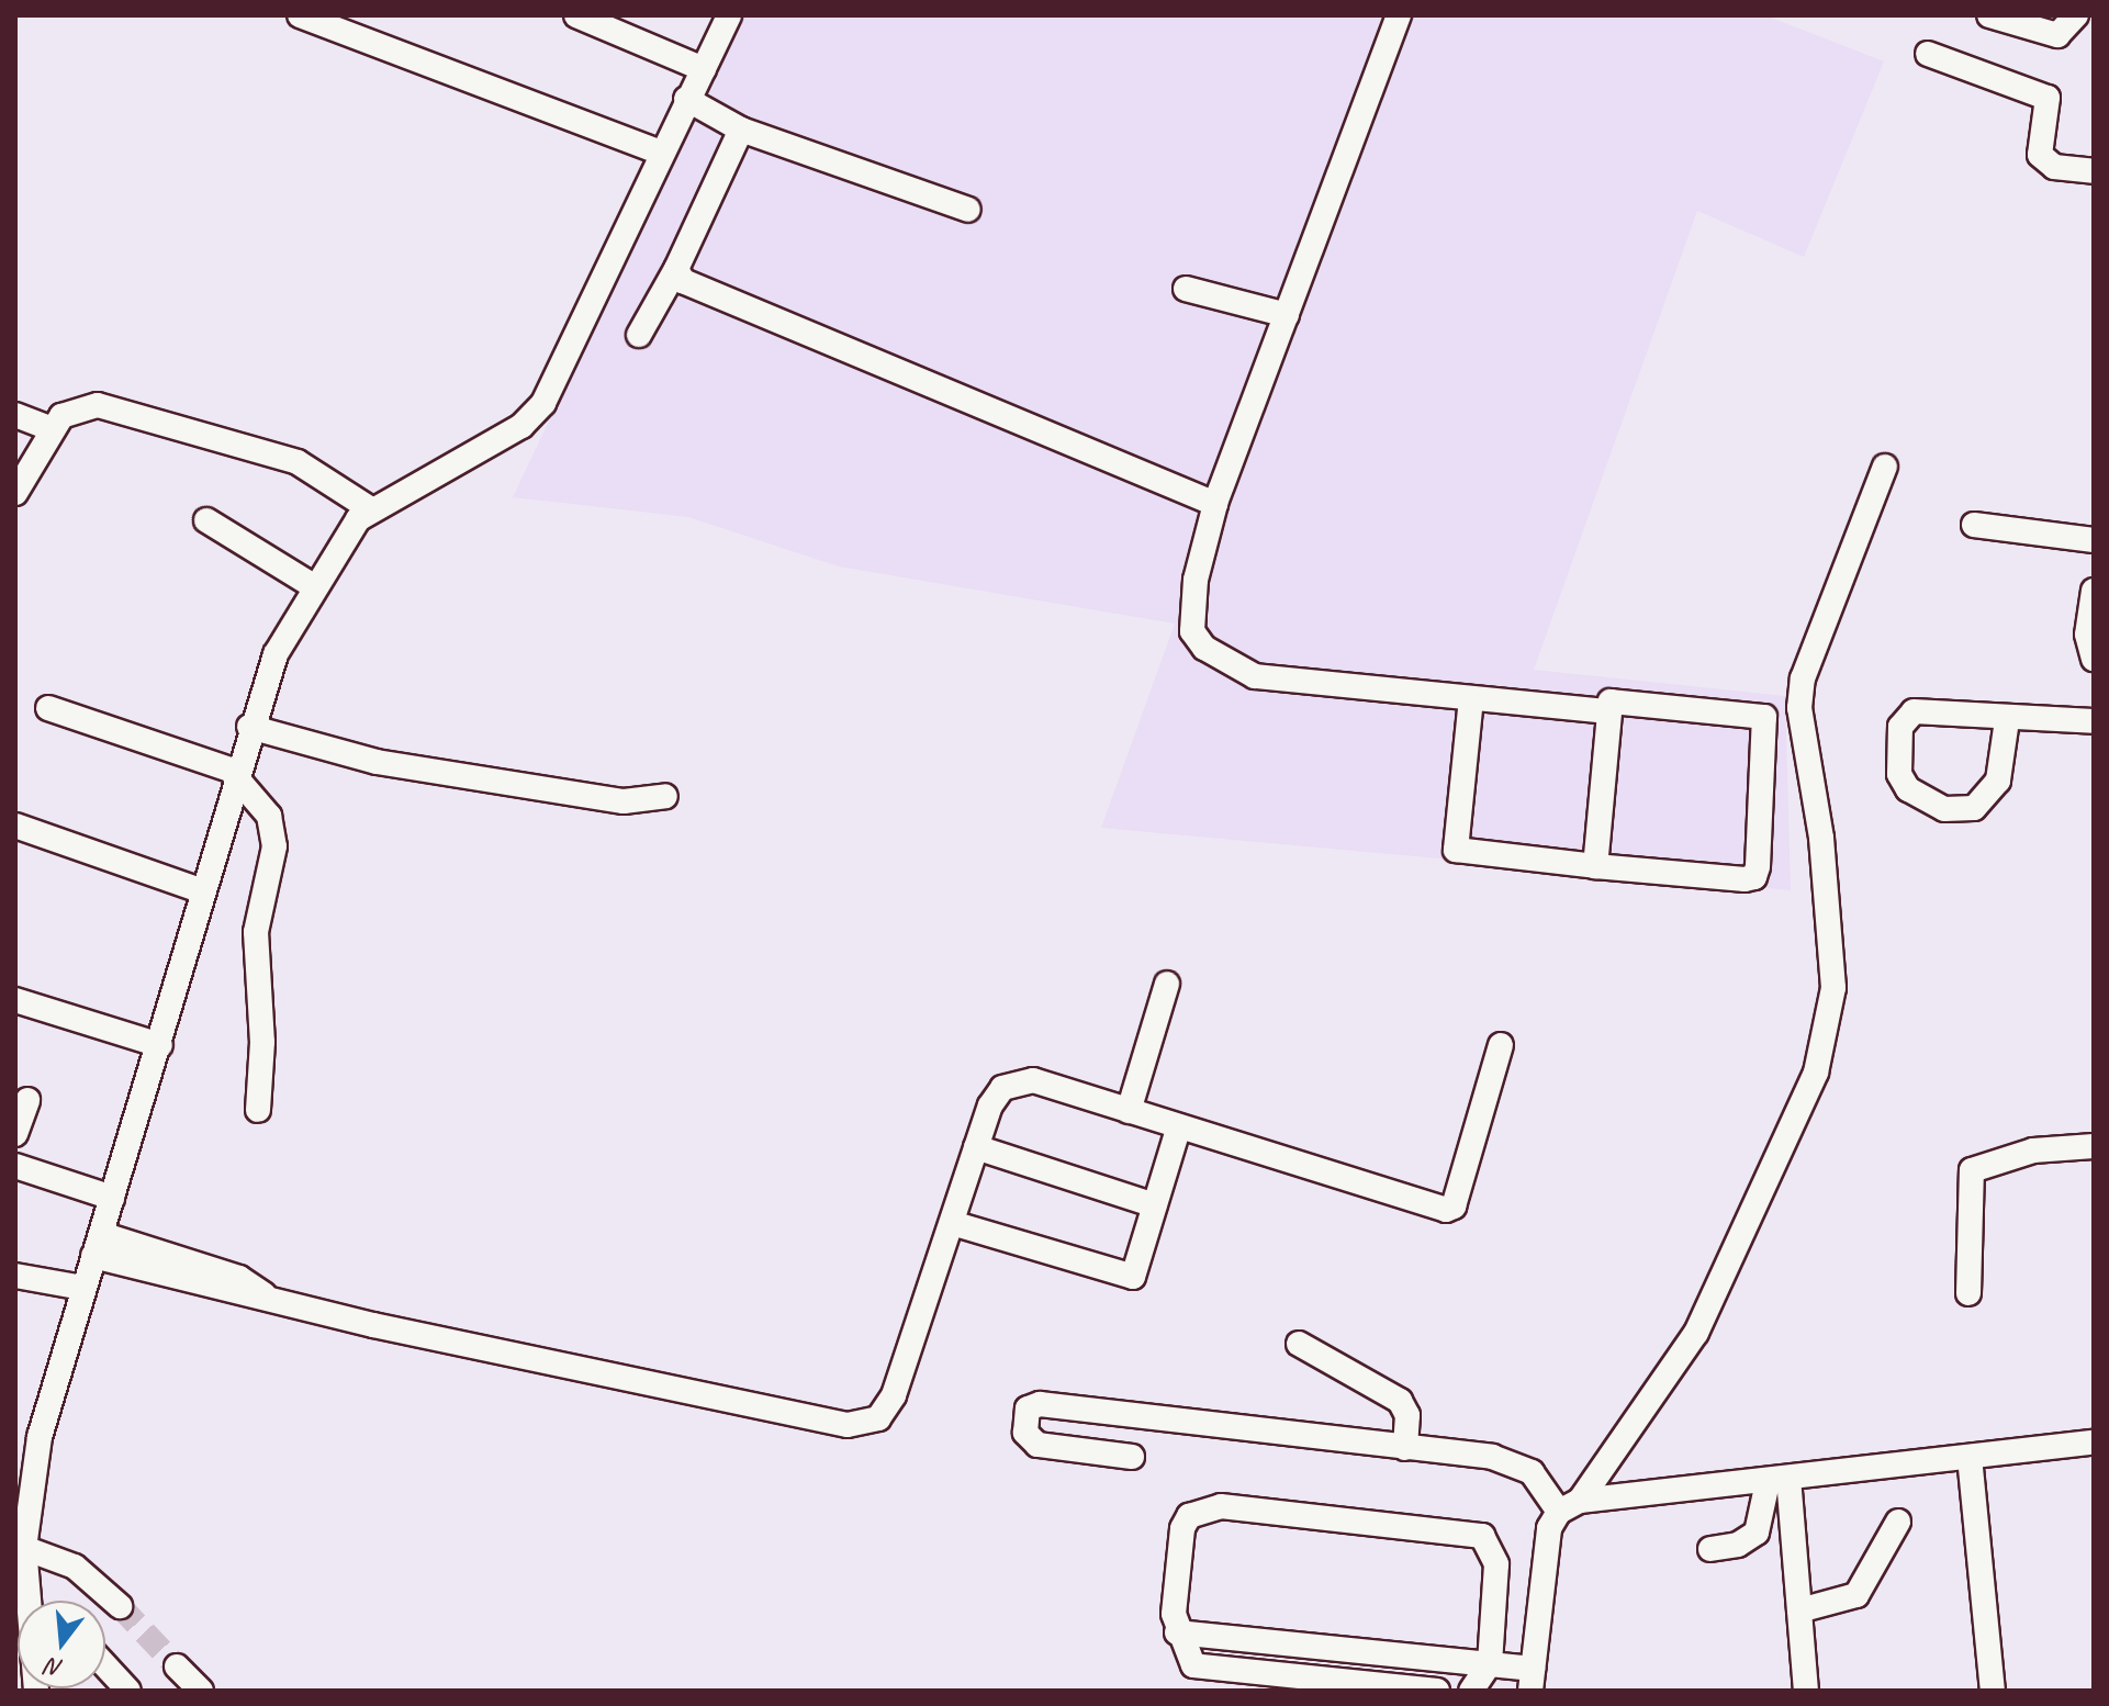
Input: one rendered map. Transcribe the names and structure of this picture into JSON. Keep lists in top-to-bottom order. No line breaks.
{"north":"bottom"}
